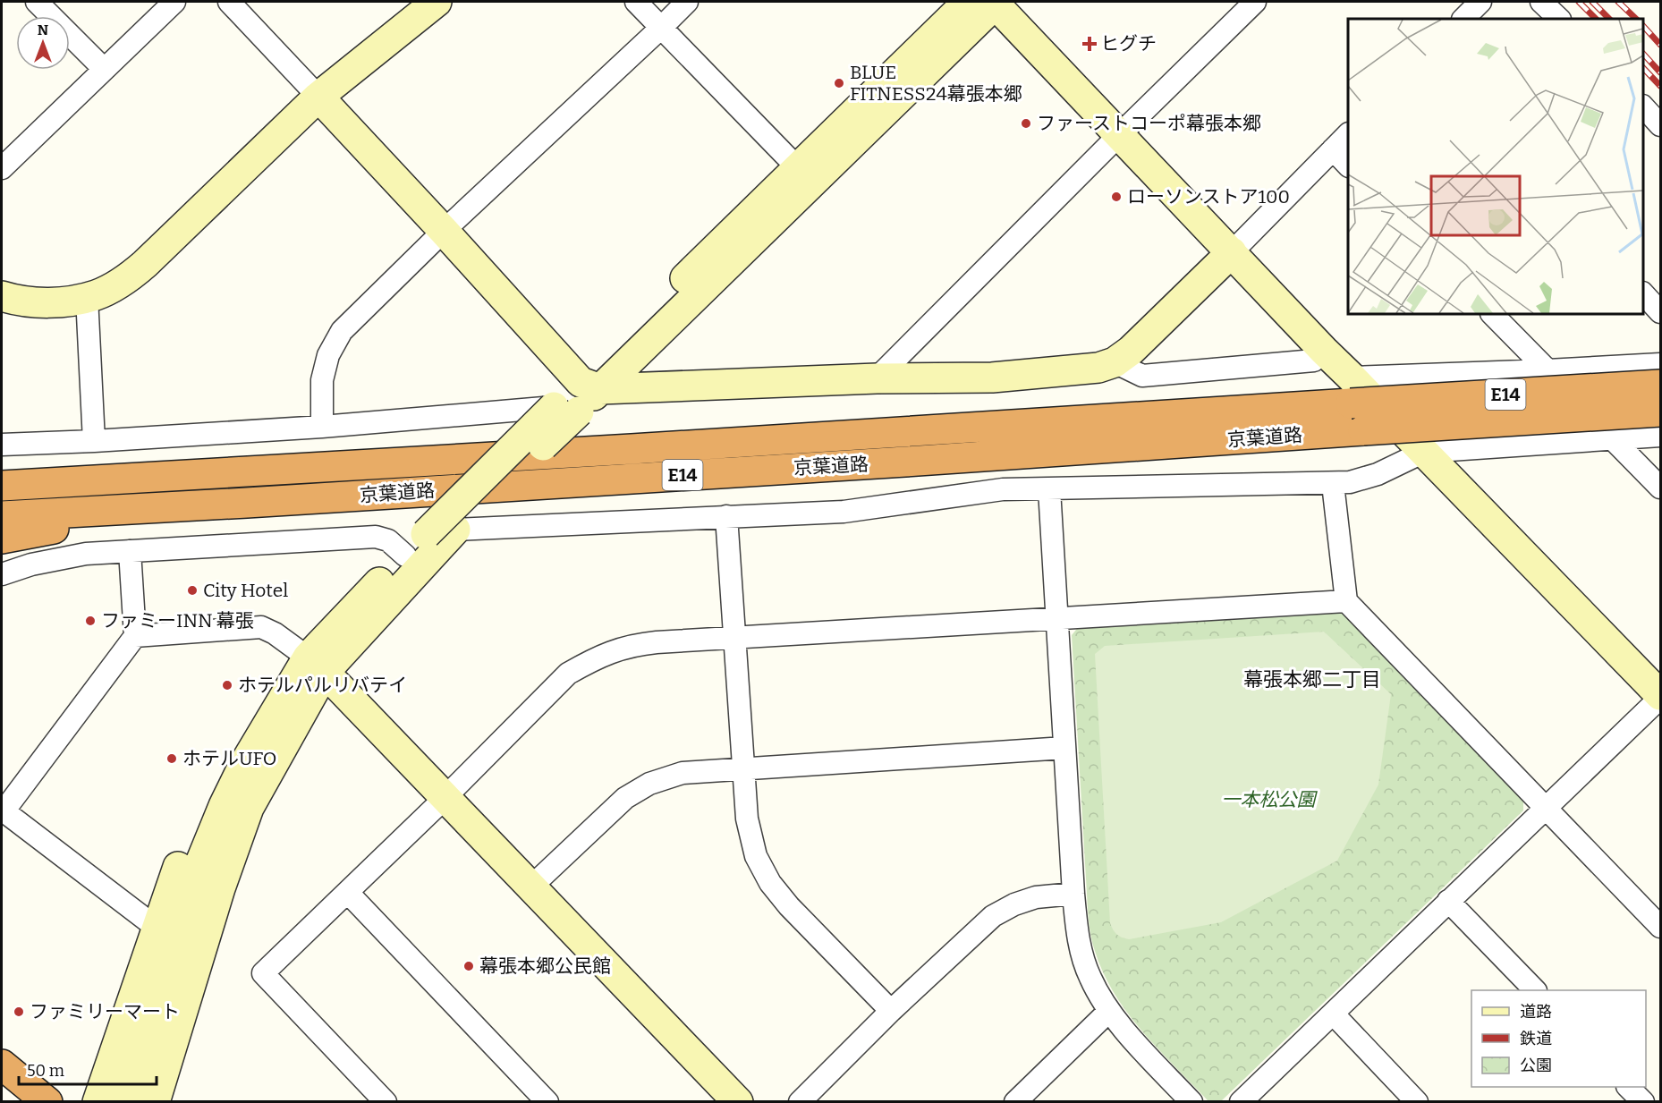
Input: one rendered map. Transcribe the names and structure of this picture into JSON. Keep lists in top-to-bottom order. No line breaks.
{"streets":{"highway":["E14","京葉道路"]},"districts":["幕張本郷二丁目"],"parks":["一本松公園"],"places":{"health":["ヒグチ"],"other":["BLUE FITNESS24幕張本郷","ファーストコーポ幕張本郷","ローソンストア100","City Hotel","ファミーINN 幕張","ホテルパルリバテイ","ホテルUFO","幕張本郷公民館","ファミリーマート"]},"legend":["道路","鉄道","公園"],"scale_bar":"50 m","north":"top"}
